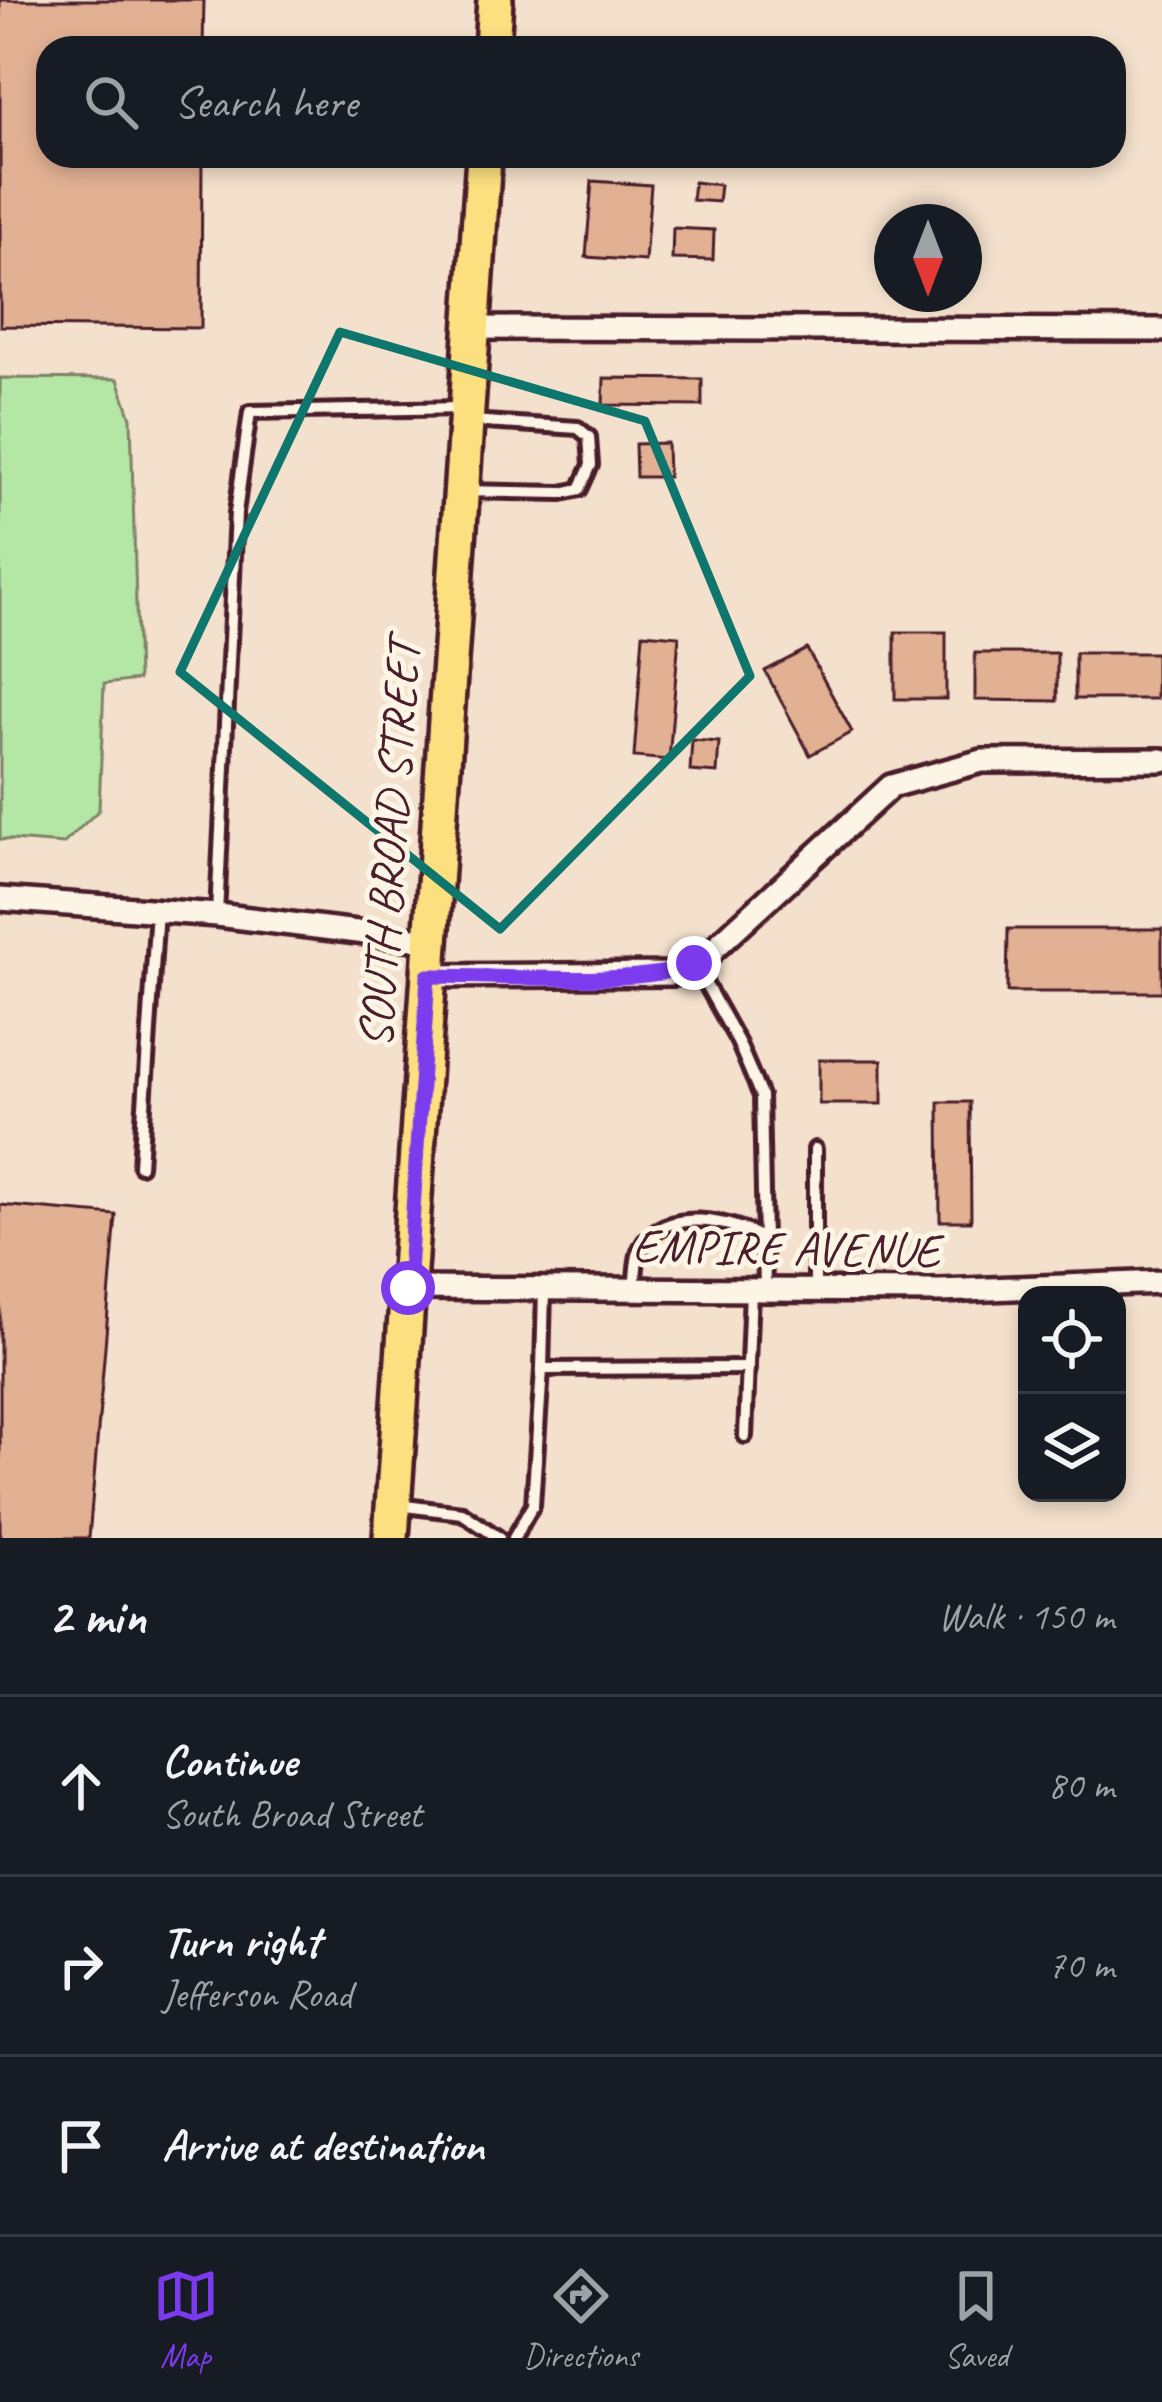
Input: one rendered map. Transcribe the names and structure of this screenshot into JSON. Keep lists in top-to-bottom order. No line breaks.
{"streets":{"main road":["SOUTH BROAD STREET"],"street":["EMPIRE AVENUE"]},"crossings":[["SOUTH BROAD STREET","EMPIRE AVENUE"]],"north":"bottom","page":{"search":"Search here","heading":["2 min","Walk · 150 m"],"list":[["Continue","South Broad Street","80 m"],["Turn right","Jefferson Road","70 m"],"Arrive at destination"],"nav":["Map","Directions","Saved"]}}
